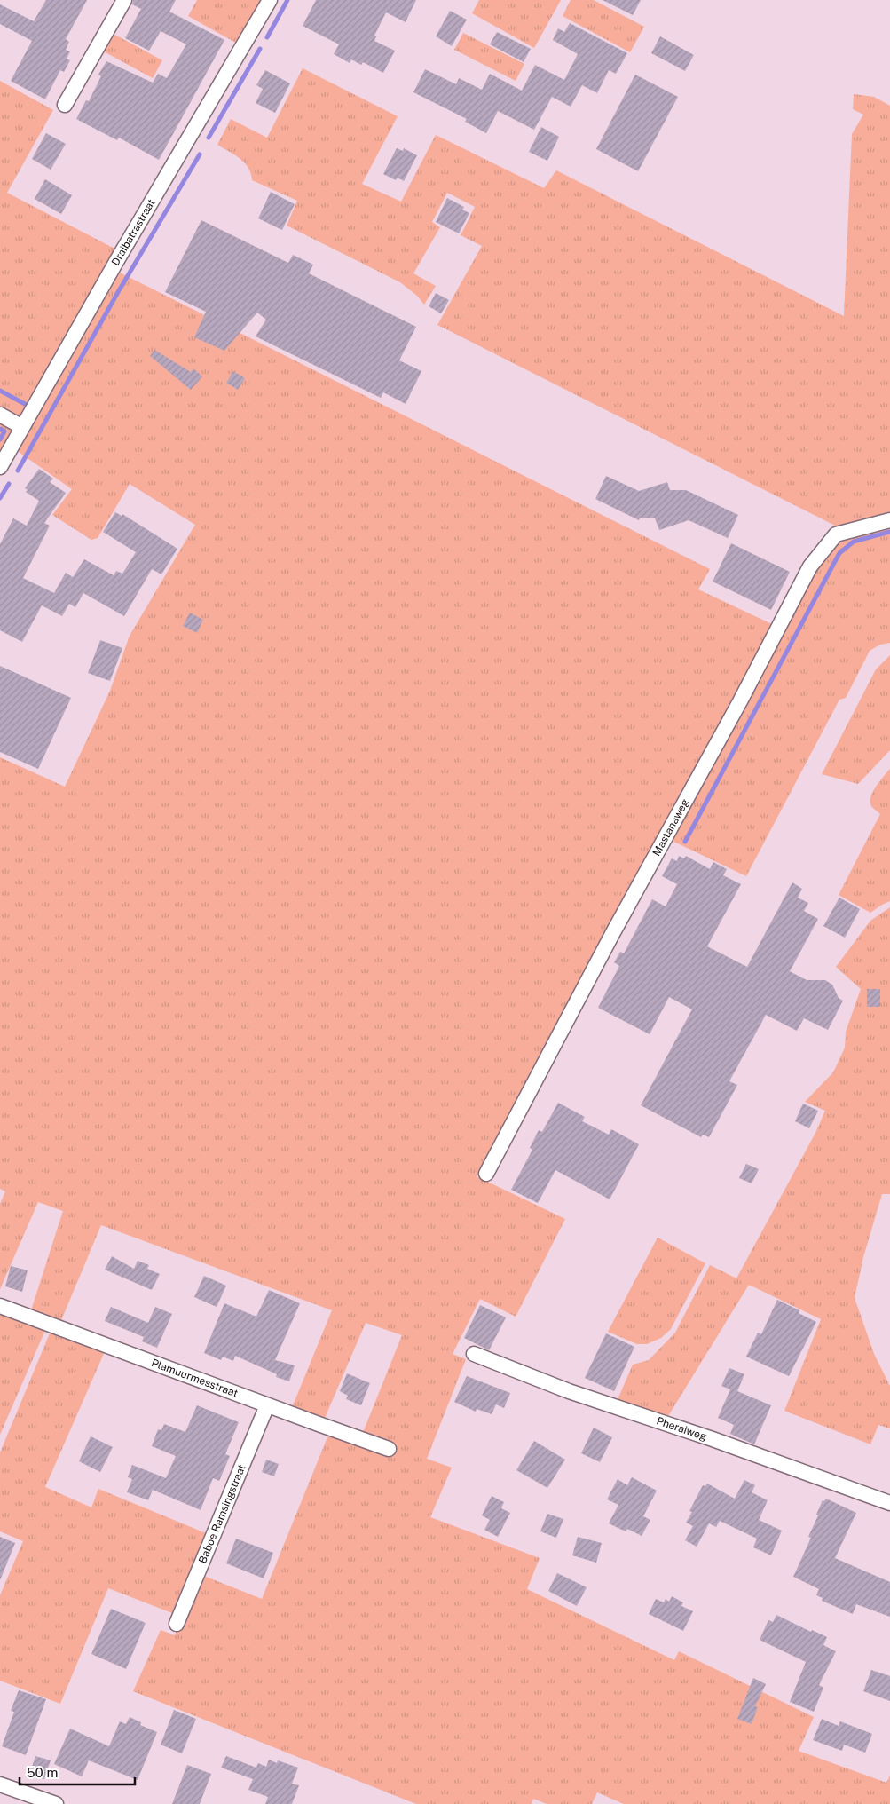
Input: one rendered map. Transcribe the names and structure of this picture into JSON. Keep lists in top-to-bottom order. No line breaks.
{"streets":{"street":["Draibatrastraat","Mastanaweg","Plamuurmesstraat","Pheraiweg","Baboe Ramsingstraat"]},"crossings":[["Plamuurmesstraat","Baboe Ramsingstraat"]],"scale_bar":"50 m"}
